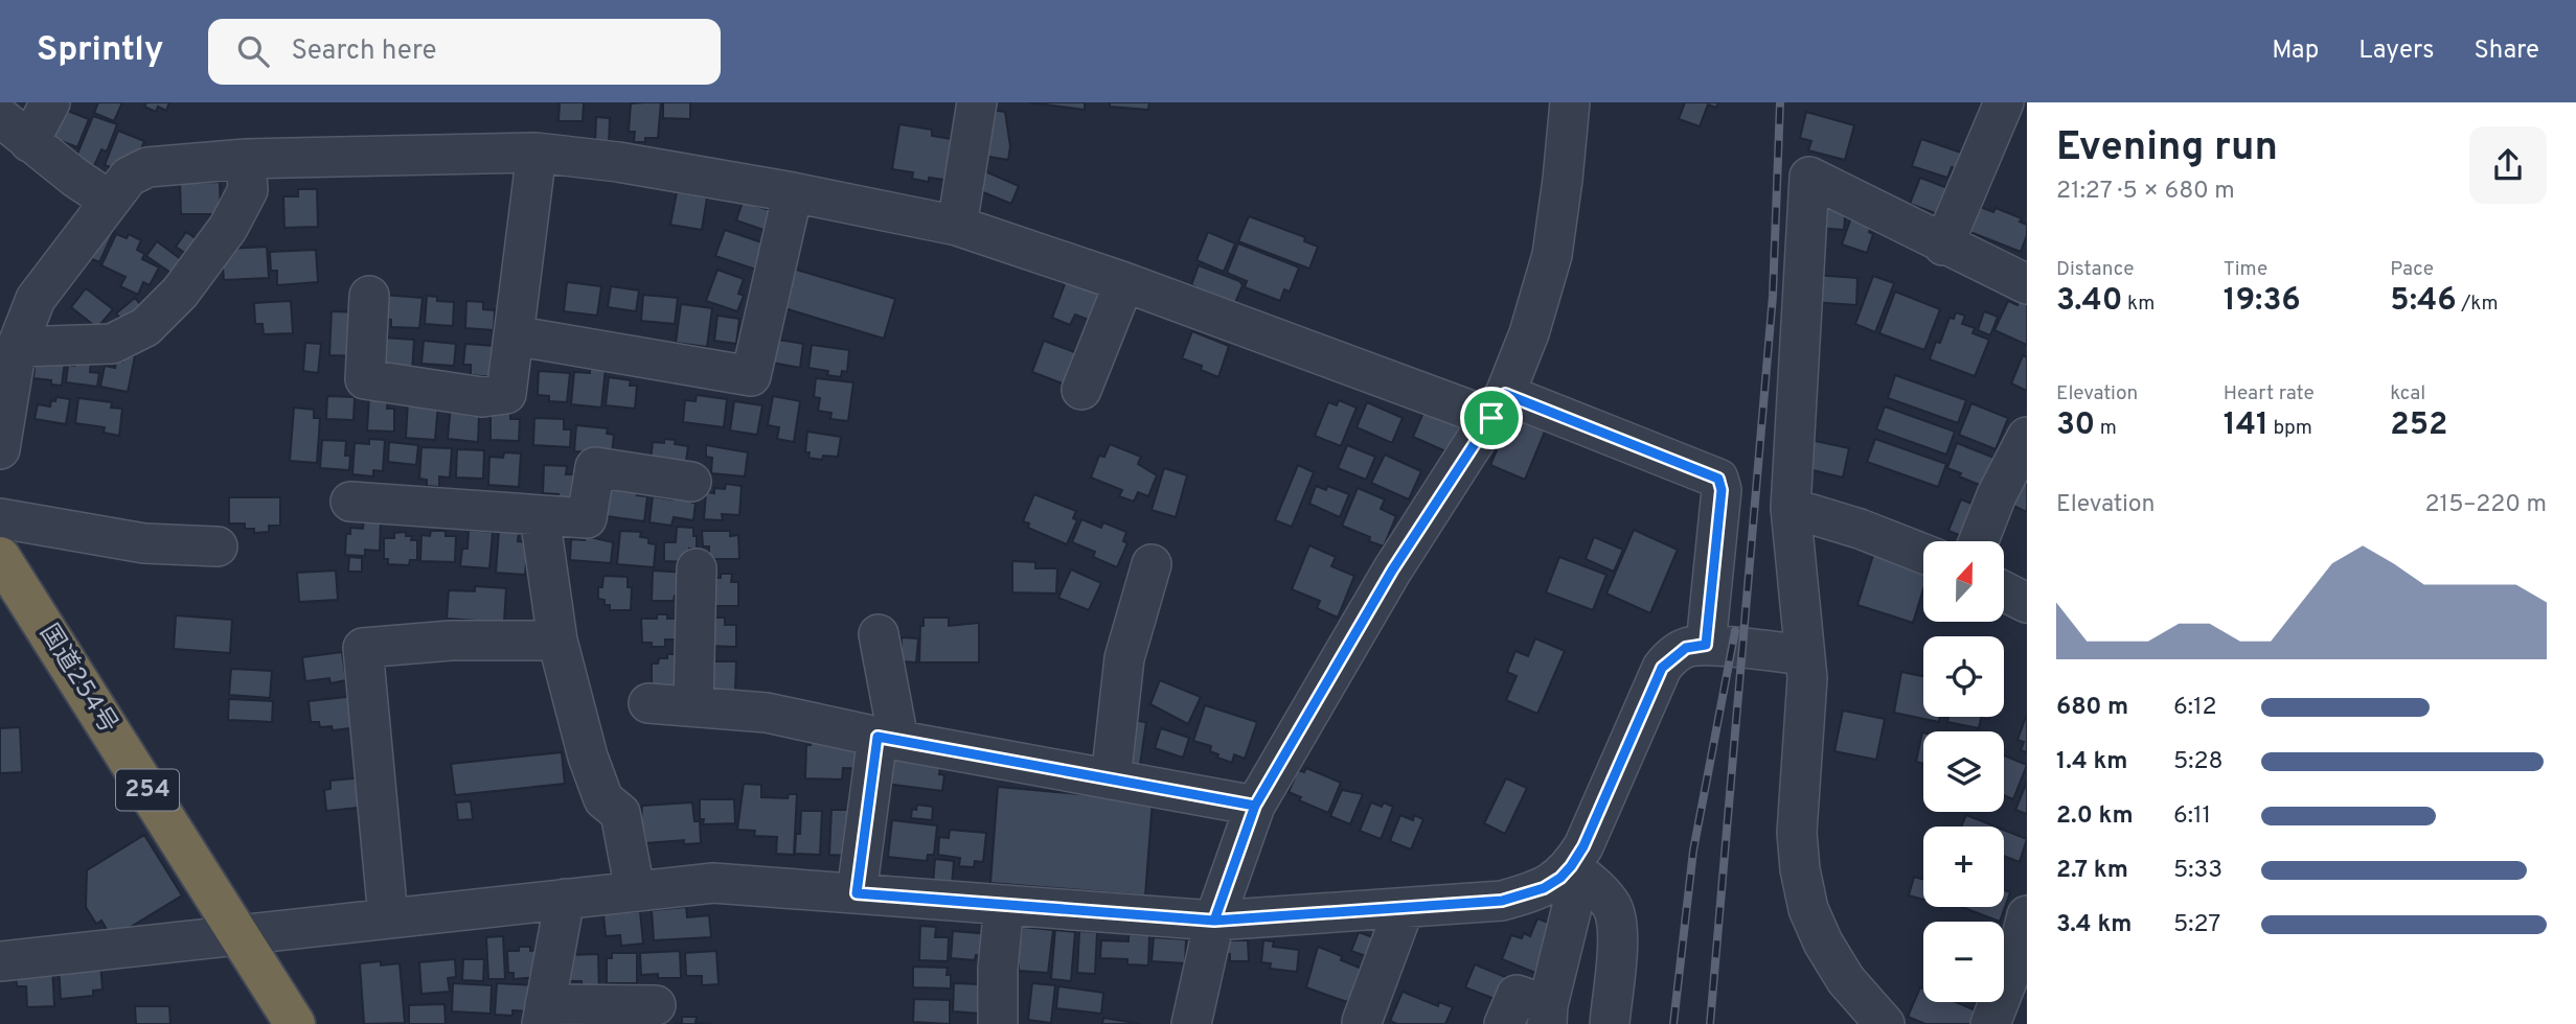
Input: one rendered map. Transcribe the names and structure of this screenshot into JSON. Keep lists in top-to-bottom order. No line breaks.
{"streets":{"highway":["国道254号","254"]},"north":"top","page":{"header":"Sprintly","search":"Search here","nav":["Map","Layers","Share"],"heading":["Evening run","21:27 · 5 × 680 m"],"stats":[["Distance","3.40 km"],["Time","19:36"],["Pace","5:46 /km"],["Elevation","30 m"],["Heart rate","141 bpm"],["kcal","252"]],"chart":["Elevation","215–220 m"],"map_buttons":["+","−"],"list":[{"name":"680 m","note":"6:12"},{"name":"1.4 km","note":"5:28"},{"name":"2.0 km","note":"6:11"},{"name":"2.7 km","note":"5:33"},{"name":"3.4 km","note":"5:27"}]}}
